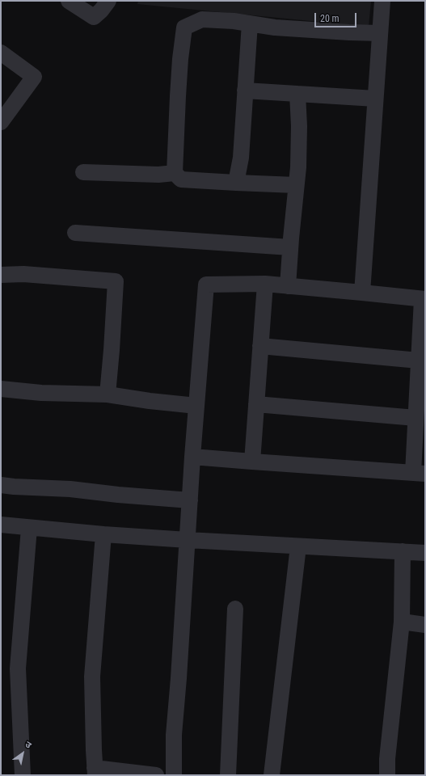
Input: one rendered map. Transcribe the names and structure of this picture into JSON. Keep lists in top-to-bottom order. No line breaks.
{"scale_bar":"20 m","north":"top right"}
